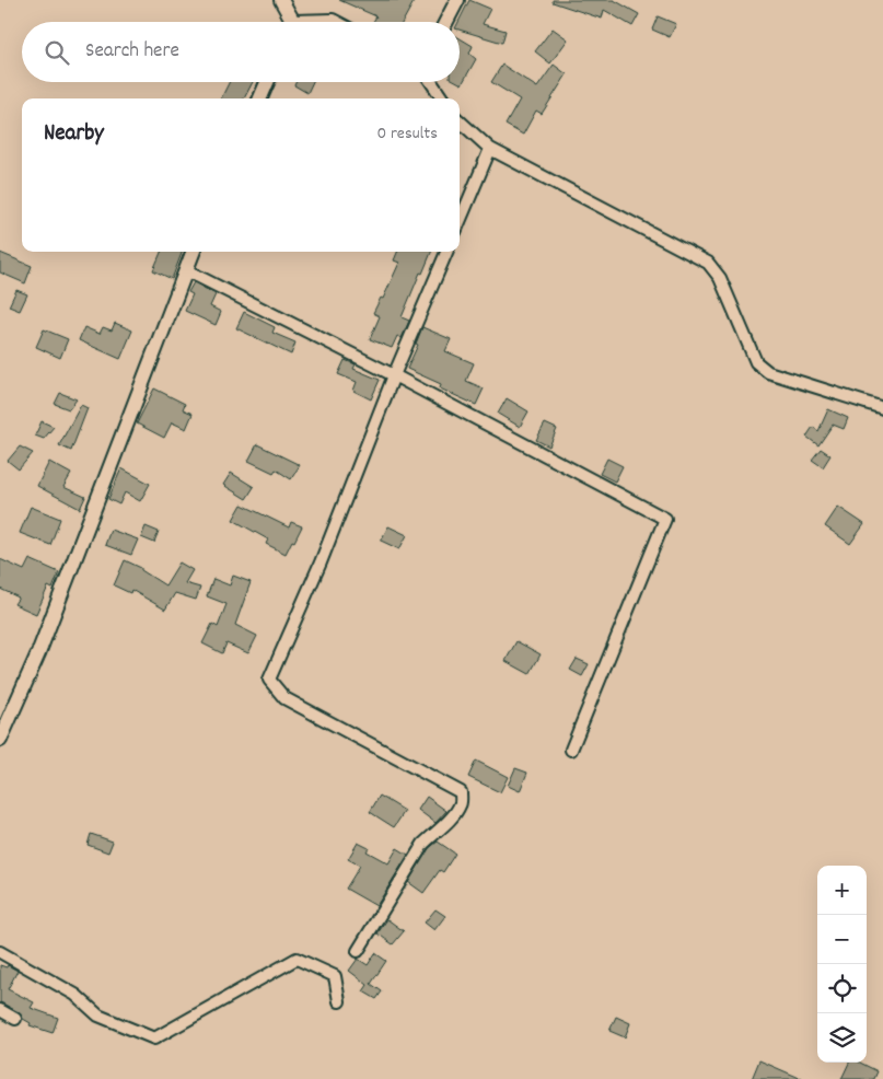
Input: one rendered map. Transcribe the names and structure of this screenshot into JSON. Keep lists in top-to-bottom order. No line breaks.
{"page":{"search":"Search here","heading":["Nearby","0 results"],"map_buttons":["+","−"]}}
